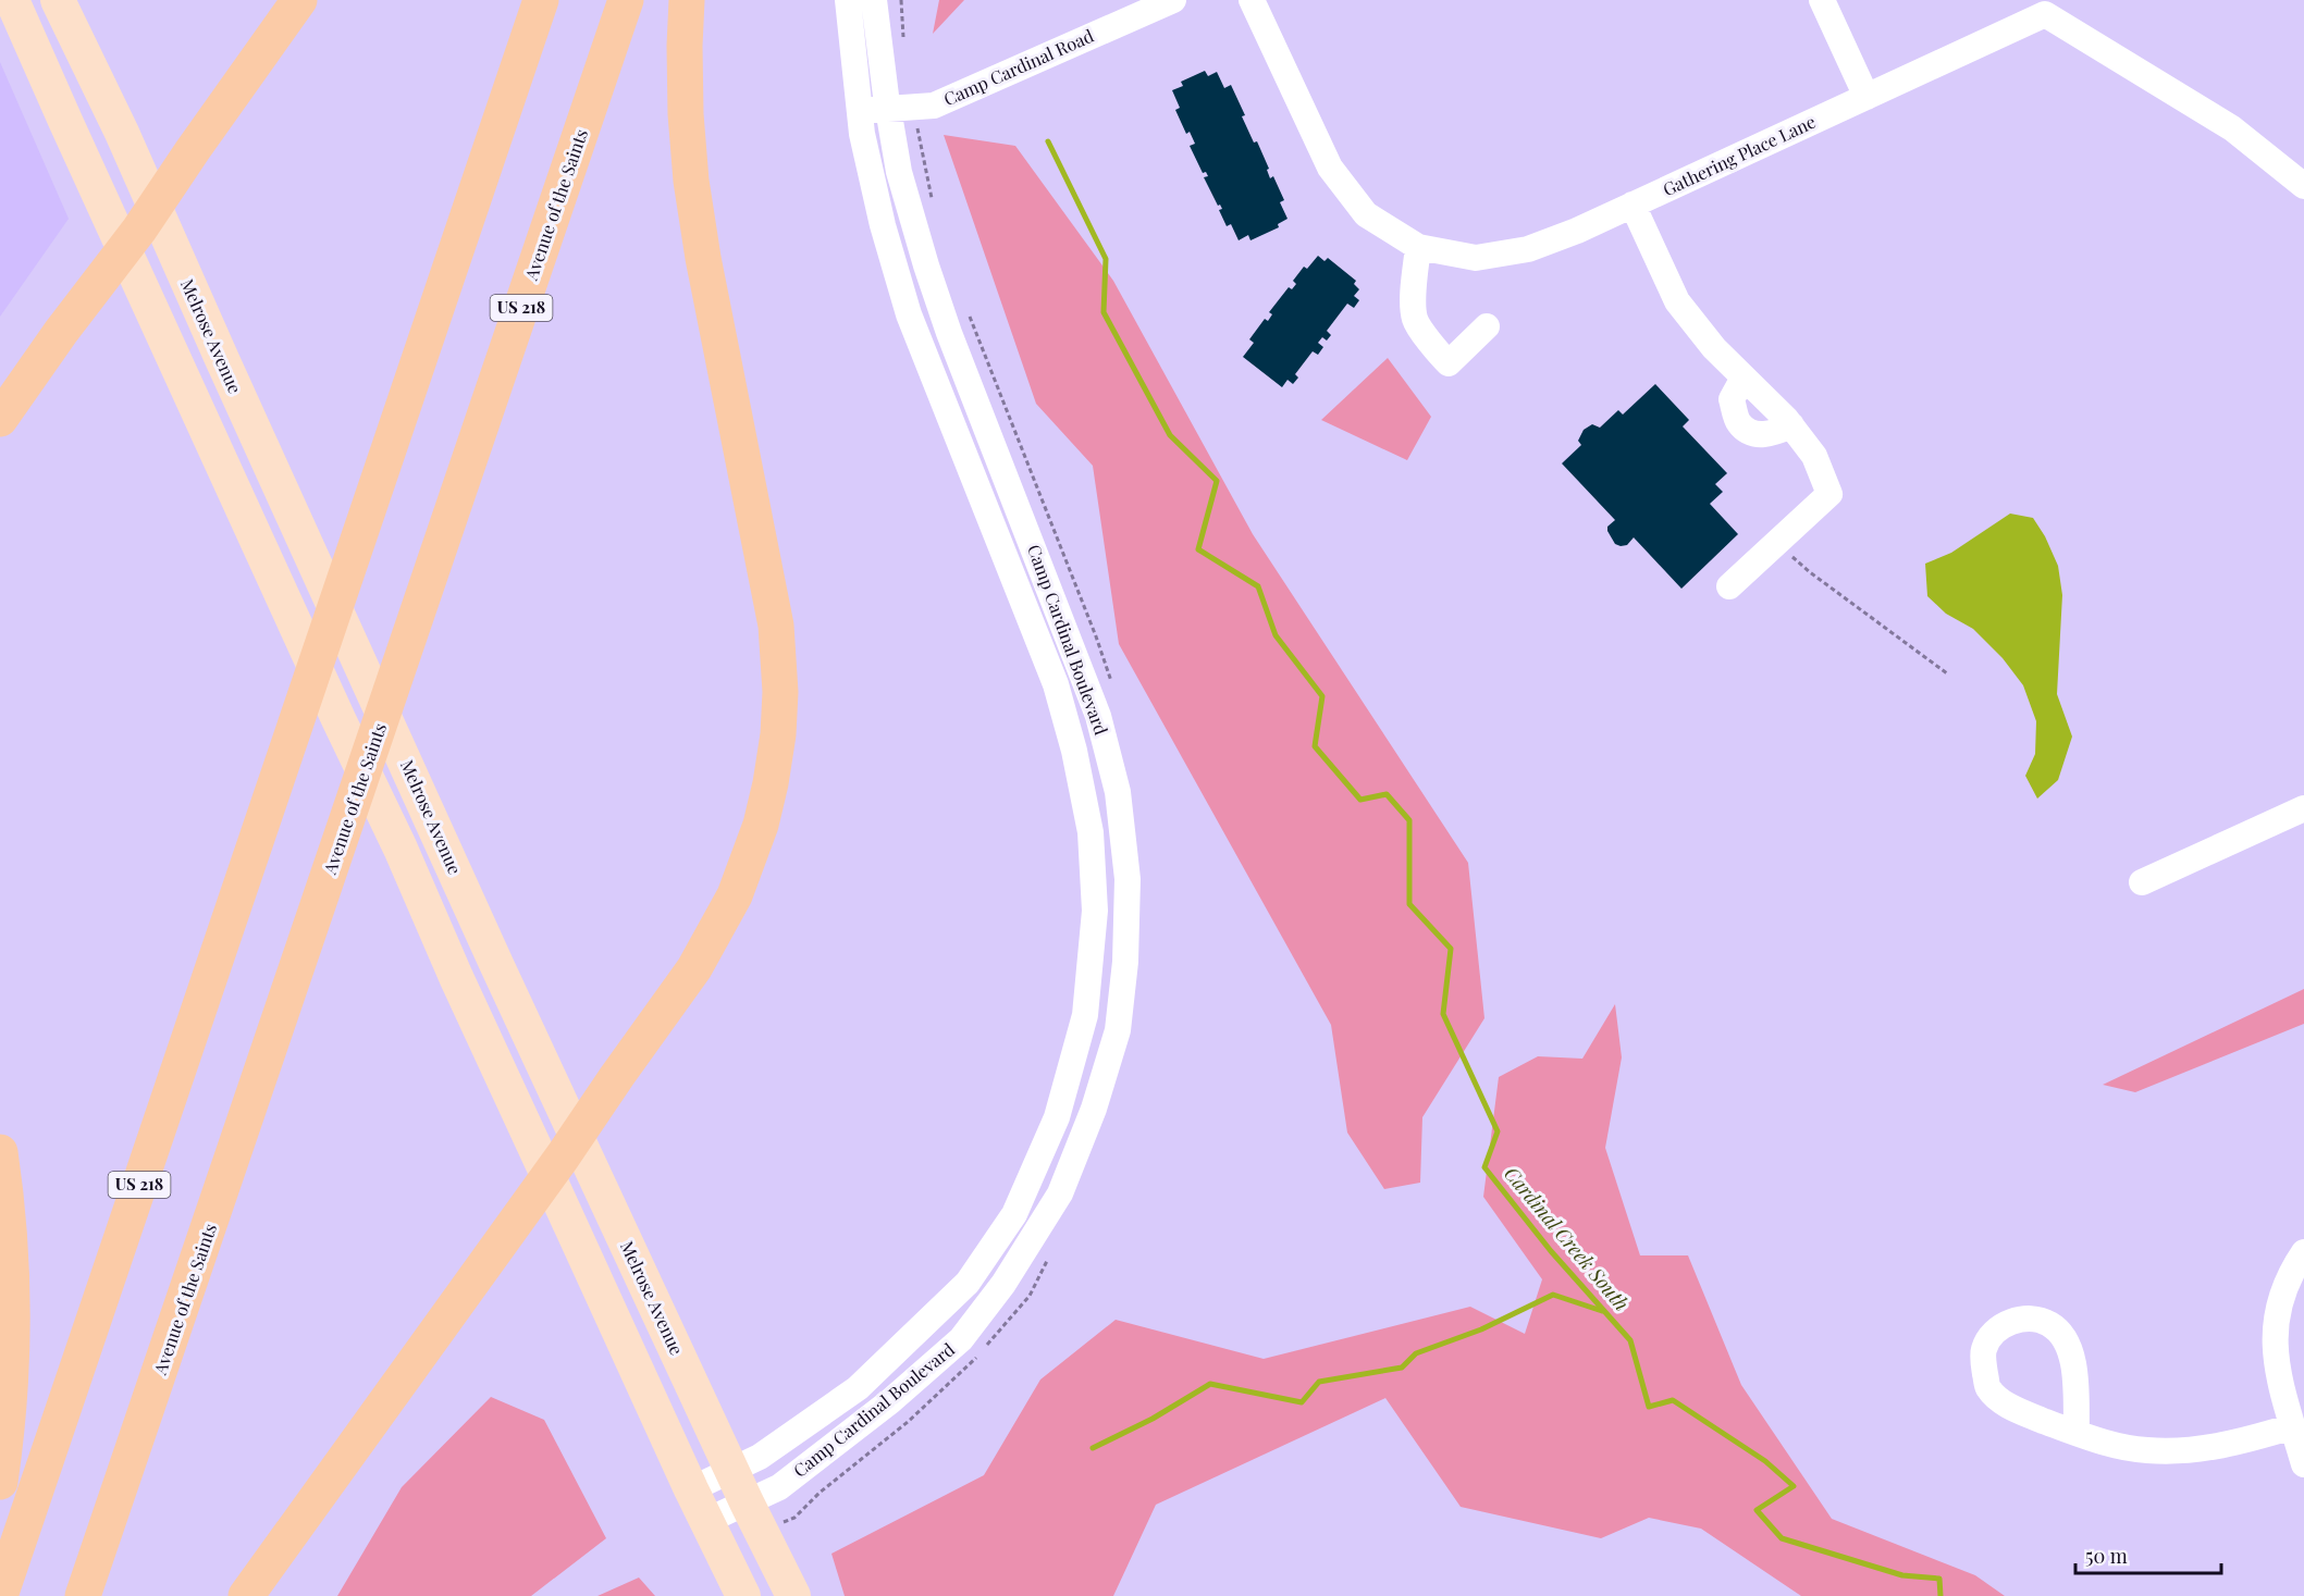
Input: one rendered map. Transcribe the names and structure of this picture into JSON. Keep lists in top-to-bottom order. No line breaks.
{"streets":{"highway":["Avenue of the Saints","US 218"],"main road":["Melrose Avenue"],"street":["Camp Cardinal Road","Gathering Place Lane","Camp Cardinal Boulevard"]},"crossings":[["Camp Cardinal Road","Camp Cardinal Boulevard"],["Melrose Avenue","Camp Cardinal Boulevard"]],"water":["Cardinal Creek South"],"scale_bar":"50 m"}
